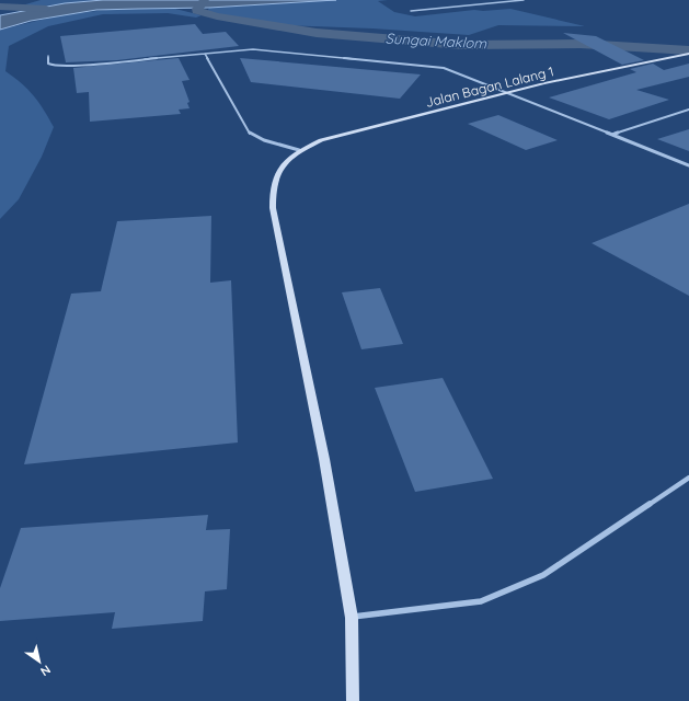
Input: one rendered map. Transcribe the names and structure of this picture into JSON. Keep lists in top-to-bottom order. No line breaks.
{"streets":{"main road":["Jalan Bagan Lalang 1"]},"water":["Sungai Maklom"],"north":"bottom right"}
